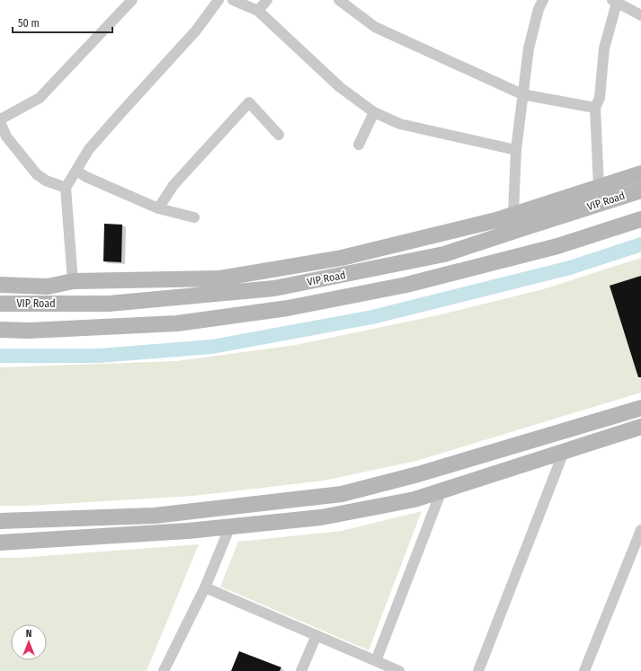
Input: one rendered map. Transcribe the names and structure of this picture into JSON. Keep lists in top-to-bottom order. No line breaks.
{"streets":{"street":["VIP Road"]},"scale_bar":"50 m","north":"top"}
